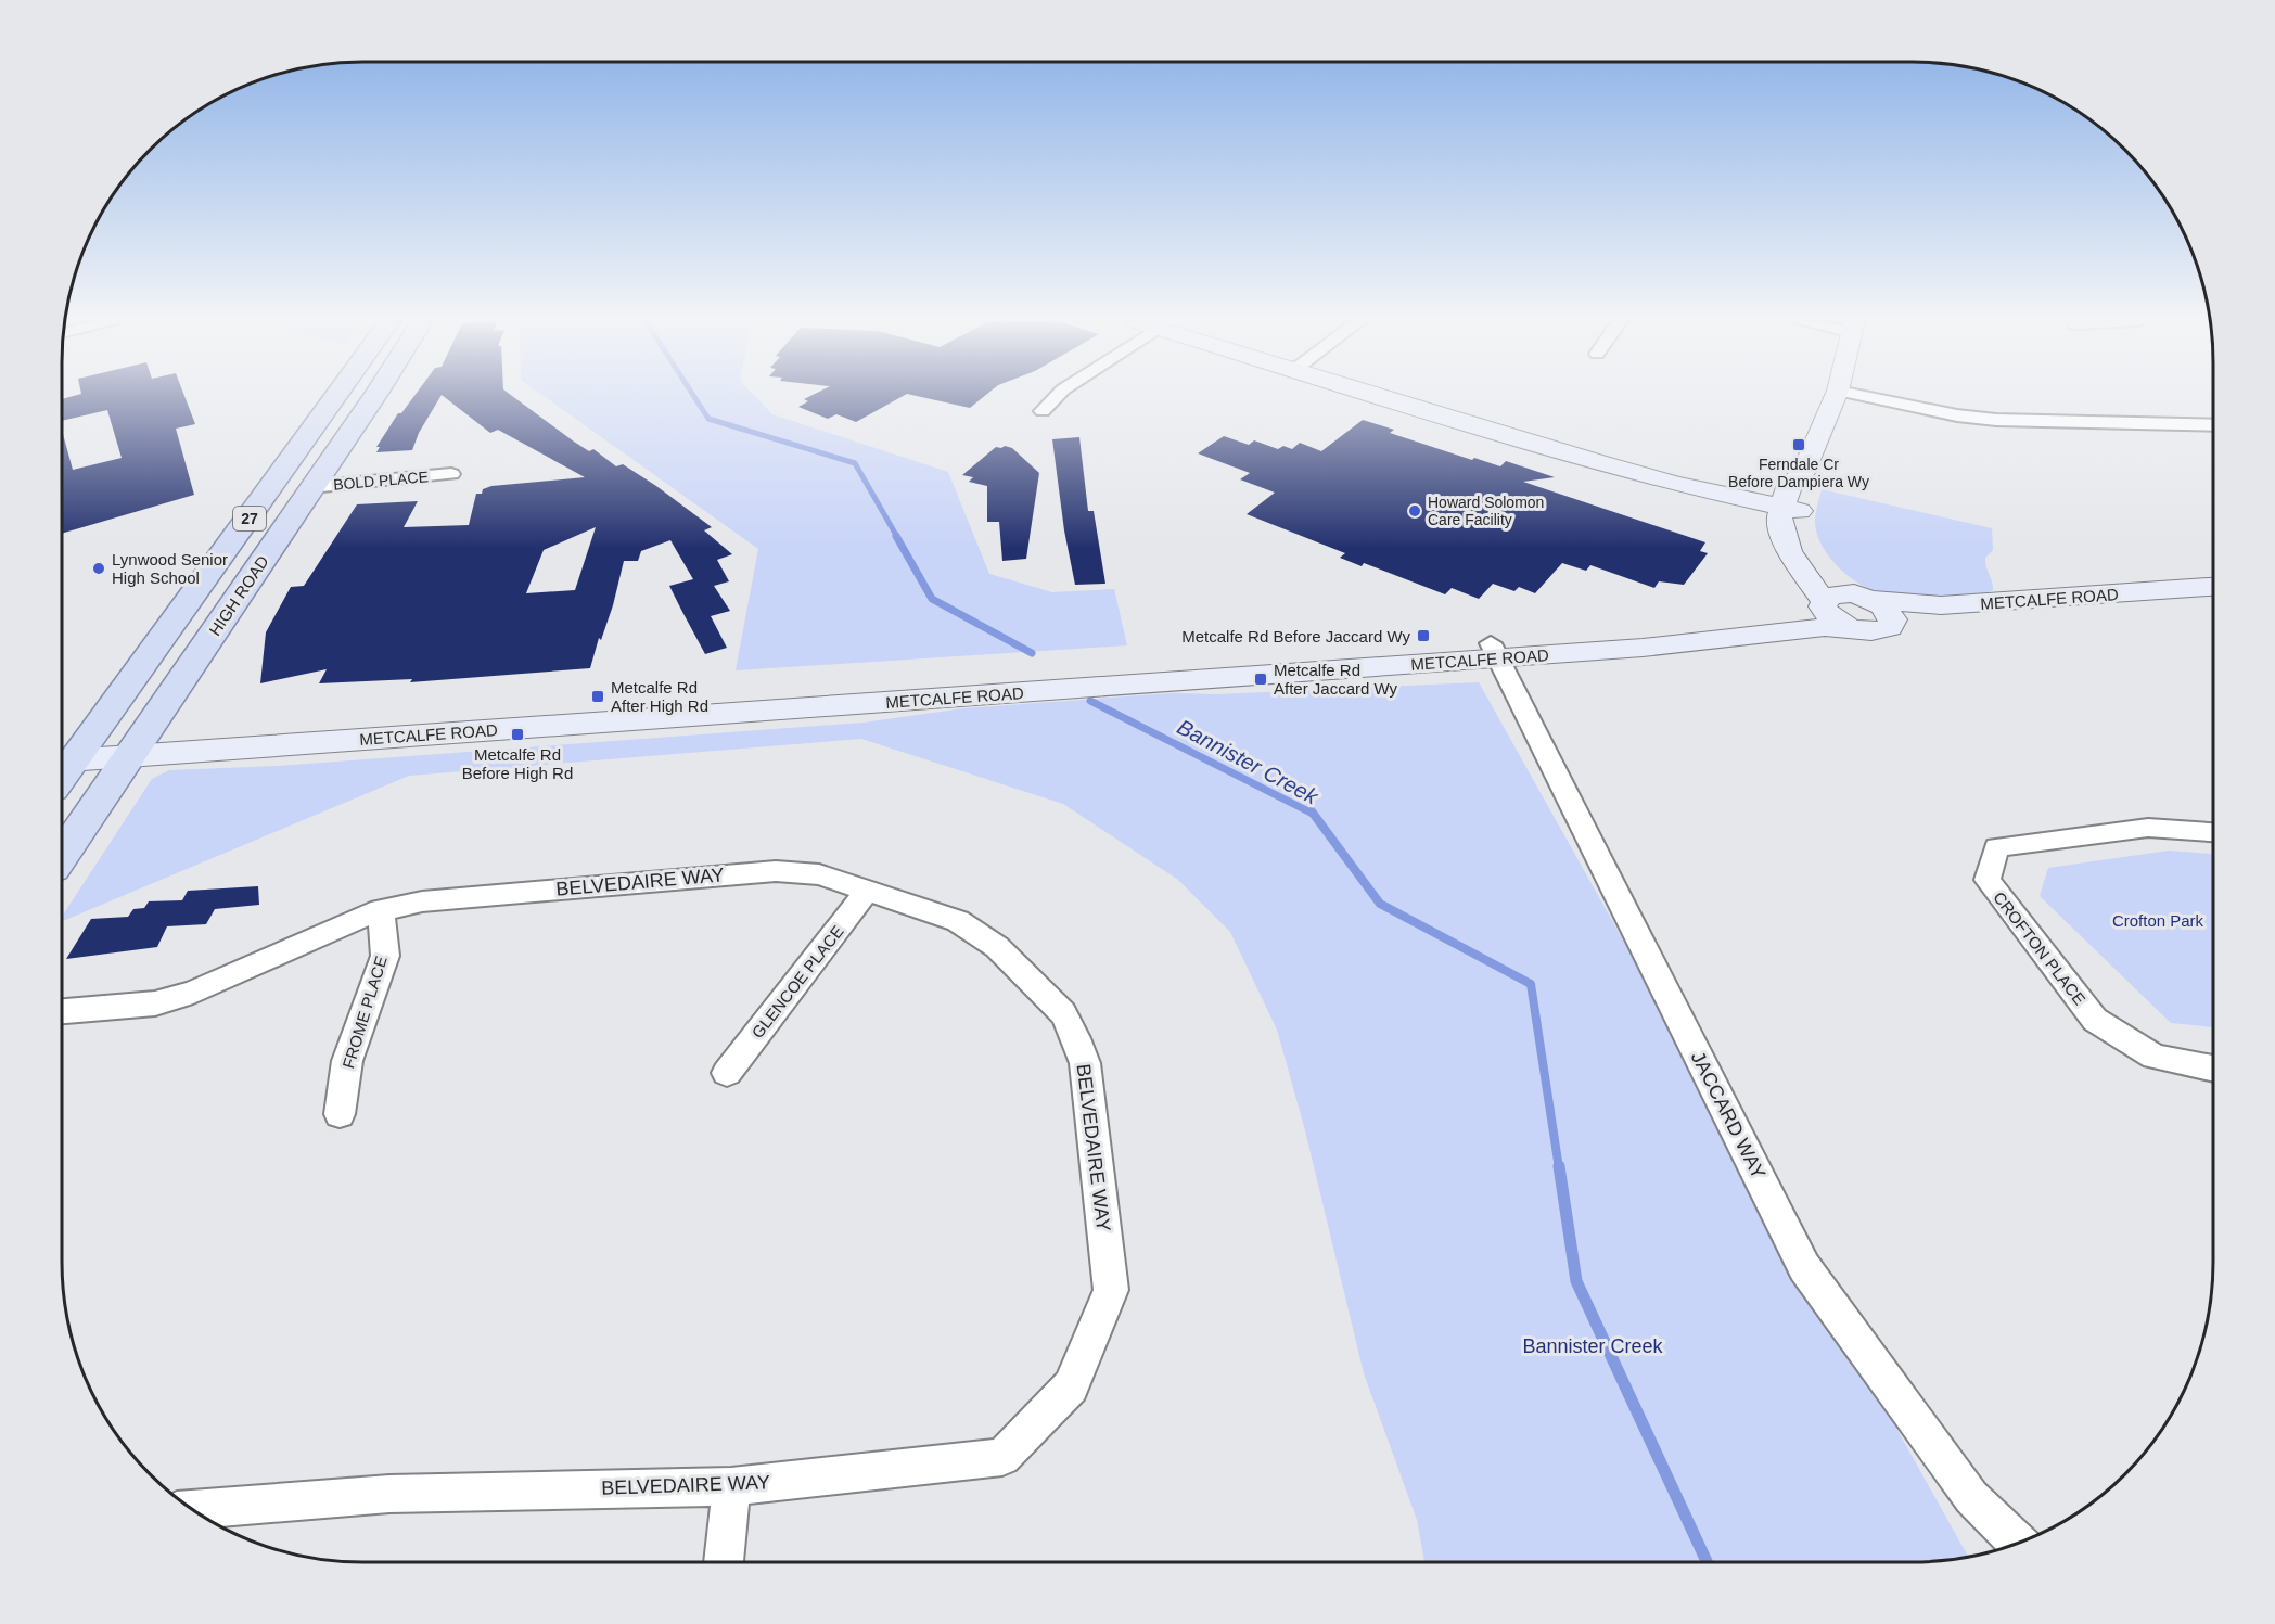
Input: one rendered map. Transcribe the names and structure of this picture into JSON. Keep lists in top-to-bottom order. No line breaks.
{"streets":{"main road":["27","HIGH ROAD","METCALFE ROAD"],"street":["BOLD PLACE","BELVEDAIRE WAY","CROFTON PLACE","GLENCOE PLACE","FROME PLACE","JACCARD WAY"]},"crossings":[["BOLD PLACE","HIGH ROAD"],["27","METCALFE ROAD"],["HIGH ROAD","METCALFE ROAD"],["METCALFE ROAD","JACCARD WAY"],["BELVEDAIRE WAY","GLENCOE PLACE"],["BELVEDAIRE WAY","FROME PLACE"]],"water":["Bannister Creek"],"parks":["Crofton Park","Bannister Creek"],"places":{"transit":["Ferndale Cr Before Dampiera Wy","Metcalfe Rd Before Jaccard Wy","Metcalfe Rd After Jaccard Wy","Metcalfe Rd After High Rd","Metcalfe Rd Before High Rd"],"other":["Howard Solomon Care Facility","Lynwood Senior High School"]}}
